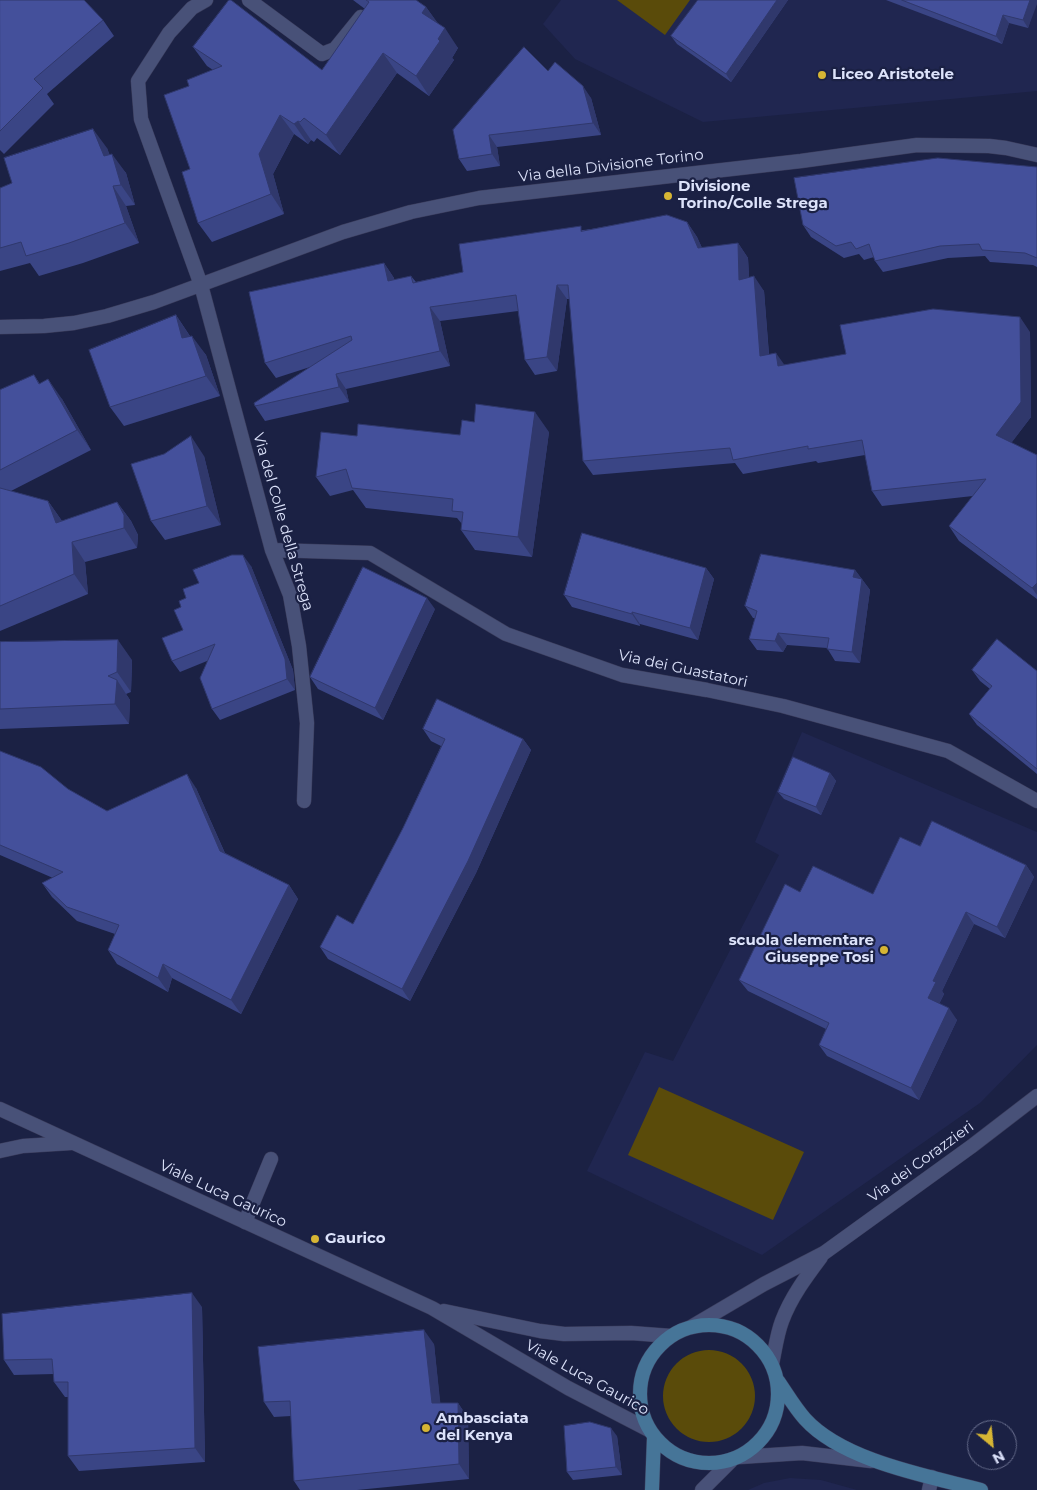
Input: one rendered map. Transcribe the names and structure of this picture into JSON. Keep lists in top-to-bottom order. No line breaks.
{"streets":{"street":["Via della Divisione Torino","Via del Colle della Strega","Via dei Guastatori","Via dei Corazzieri","Viale Luca Gaurico"]},"crossings":[["Via della Divisione Torino","Via del Colle della Strega"],["Via del Colle della Strega","Via dei Guastatori"],["Via dei Corazzieri","Viale Luca Gaurico"]],"places":["Liceo Aristotele","Divisione Torino/Colle Strega","scuola elementare Giuseppe Tosi","Gaurico","Ambasciata del Kenya"],"north":"bottom right"}
